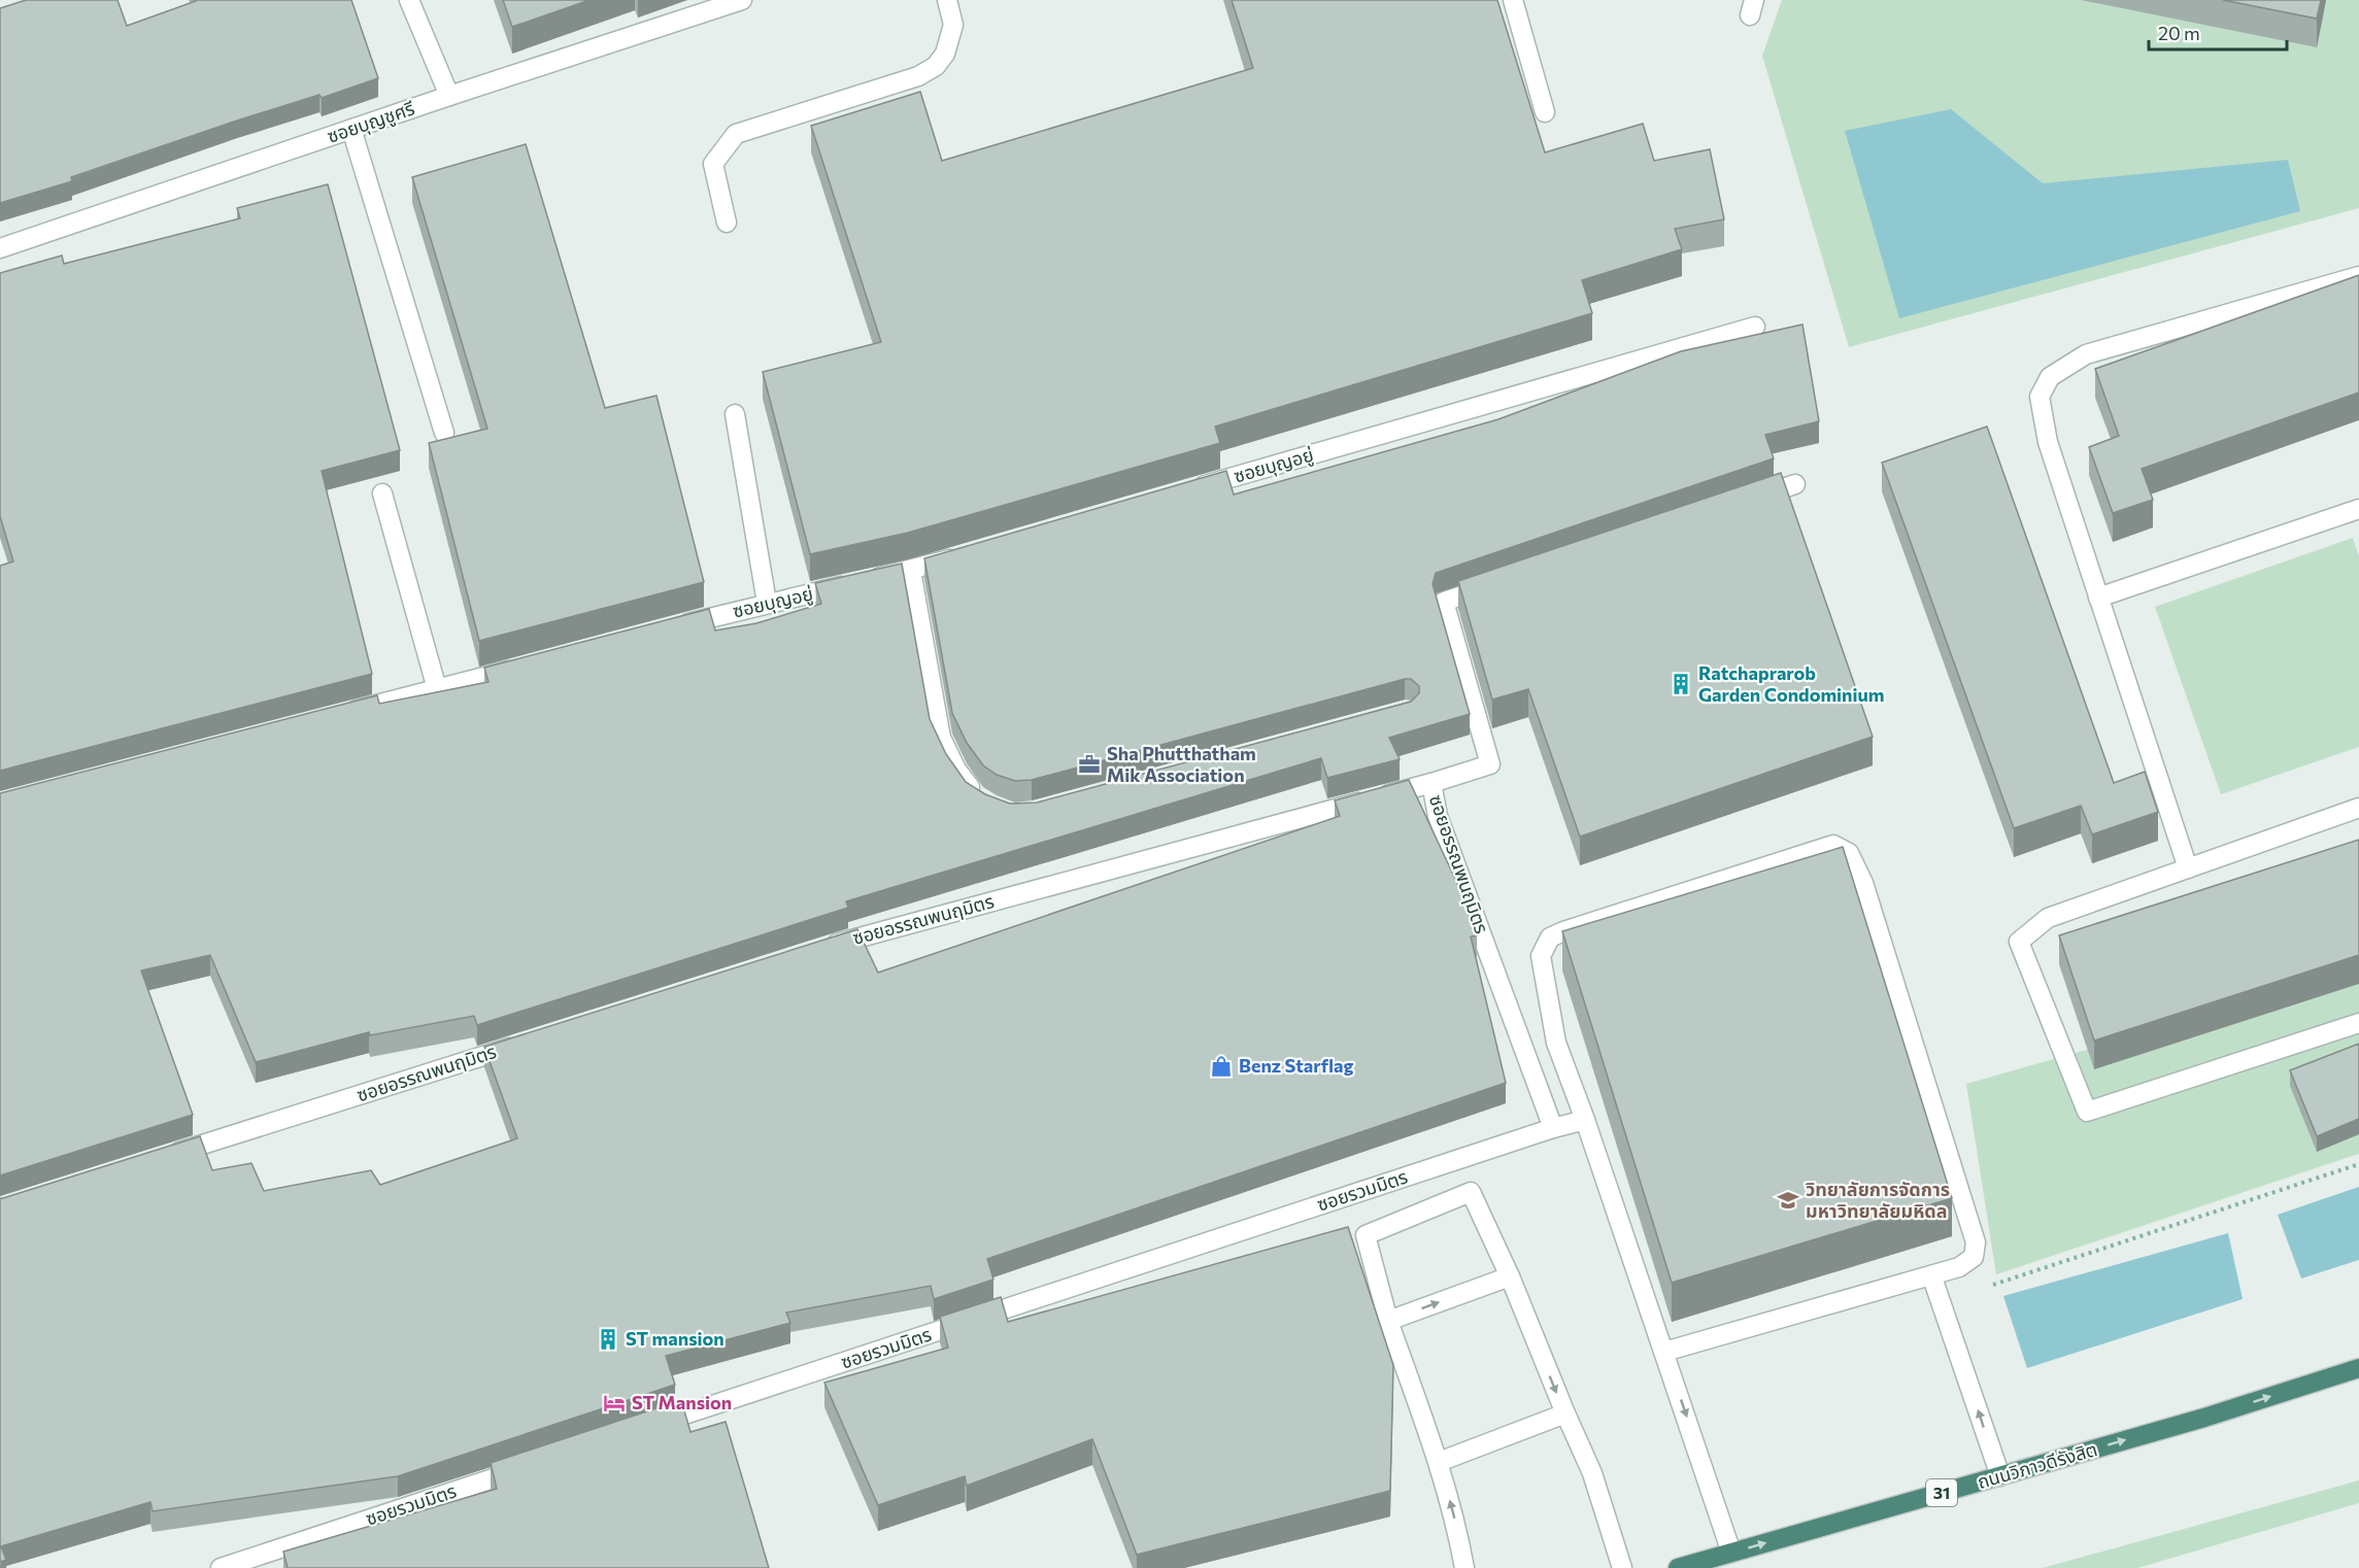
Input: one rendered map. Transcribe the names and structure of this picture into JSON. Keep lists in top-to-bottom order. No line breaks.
{"streets":{"highway":["ถนนวิภาวดีรังสิต","31"],"street":["ซอยบุญชูศรี","ซอยบุญอยู่","ซอยอรรณพนฤมิตร","ซอยรวมมิตร"]},"crossings":[["ซอยอรรณพนฤมิตร","ซอยรวมมิตร"]],"one_way":["ถนนวิภาวดีรังสิต"],"places":{"building":["Ratchaprarob Garden Condominium","ST mansion"],"office":["Sha Phutthatham Mik Association"],"shop":["Benz Starflag"],"school or university":["วิทยาลัยการจัดการ มหาวิทยาลัยมหิดล"],"hotel":["ST Mansion"]},"scale_bar":"20 m"}
